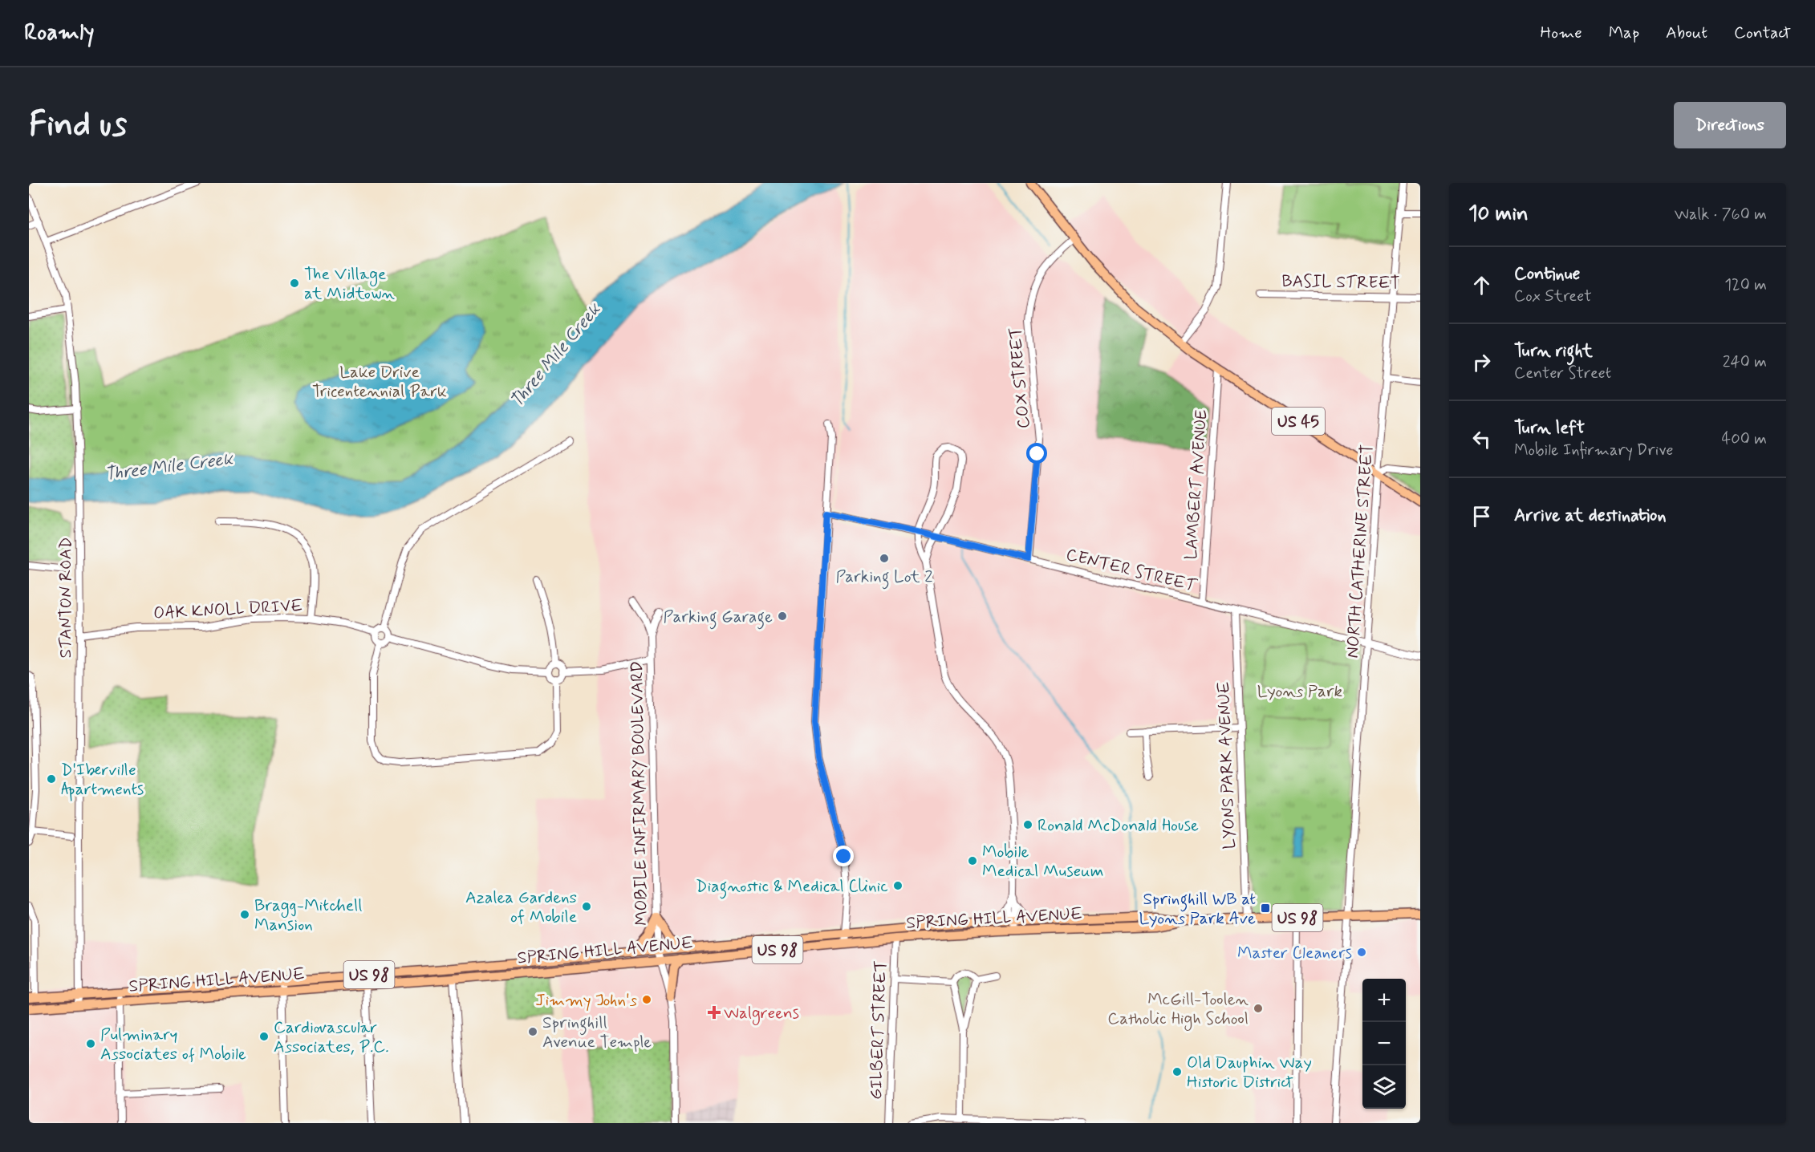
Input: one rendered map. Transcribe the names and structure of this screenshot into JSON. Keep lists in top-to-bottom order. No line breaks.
{"streets":{"main road":["US 45","SPRING HILL AVENUE","US 98"],"street":["BASIL STREET","COX STREET","LAMBERT AVENUE","NORTH CATHERINE STREET","CENTER STREET","STANTON ROAD","OAK KNOLL DRIVE","LYONS PARK AVENUE","MOBILE INFIRMARY BOULEVARD","GILBERT STREET"]},"crossings":[["BASIL STREET","NORTH CATHERINE STREET"],["COX STREET","US 45"],["COX STREET","CENTER STREET"],["US 45","LAMBERT AVENUE"],["US 45","NORTH CATHERINE STREET"],["LAMBERT AVENUE","CENTER STREET"],["NORTH CATHERINE STREET","CENTER STREET"],["NORTH CATHERINE STREET","SPRING HILL AVENUE"],["CENTER STREET","LYONS PARK AVENUE"],["STANTON ROAD","OAK KNOLL DRIVE"],["STANTON ROAD","SPRING HILL AVENUE"],["LYONS PARK AVENUE","SPRING HILL AVENUE"],["MOBILE INFIRMARY BOULEVARD","SPRING HILL AVENUE"],["SPRING HILL AVENUE","GILBERT STREET"]],"water":["Three Mile Creek"],"parks":["Lake Drive Tricentennial Park","Lyons Park"],"places":{"other":["The Village at Midtown","Parking Lot 2","Parking Garage","D'Iberville Apartments","Ronald McDonald House","Mobile Medical Museum","Diagnostic & Medical Clinic","Azalea Gardens of Mobile","Bragg-Mitchell Mansion","Master Cleaners","Jimmy John's","McGill-Toolen Catholic High School","Springhill Avenue Temple","Cardiovascular Associates, P.C.","Pulminary Associates of Mobile","Old Dauphin Way Historic District"],"transit":["Springhill WB at Lyons Park Ave"],"health":["Walgreens"]},"page":{"header":"Roamly","nav":["Home","Map","About","Contact"],"buttons":"Directions","title":"Find us","heading":["10 min","Walk · 760 m"],"list":[["Continue","Cox Street","120 m"],["Turn right","Center Street","240 m"],["Turn left","Mobile Infirmary Drive","400 m"],"Arrive at destination"],"map_buttons":["+","−"]}}
